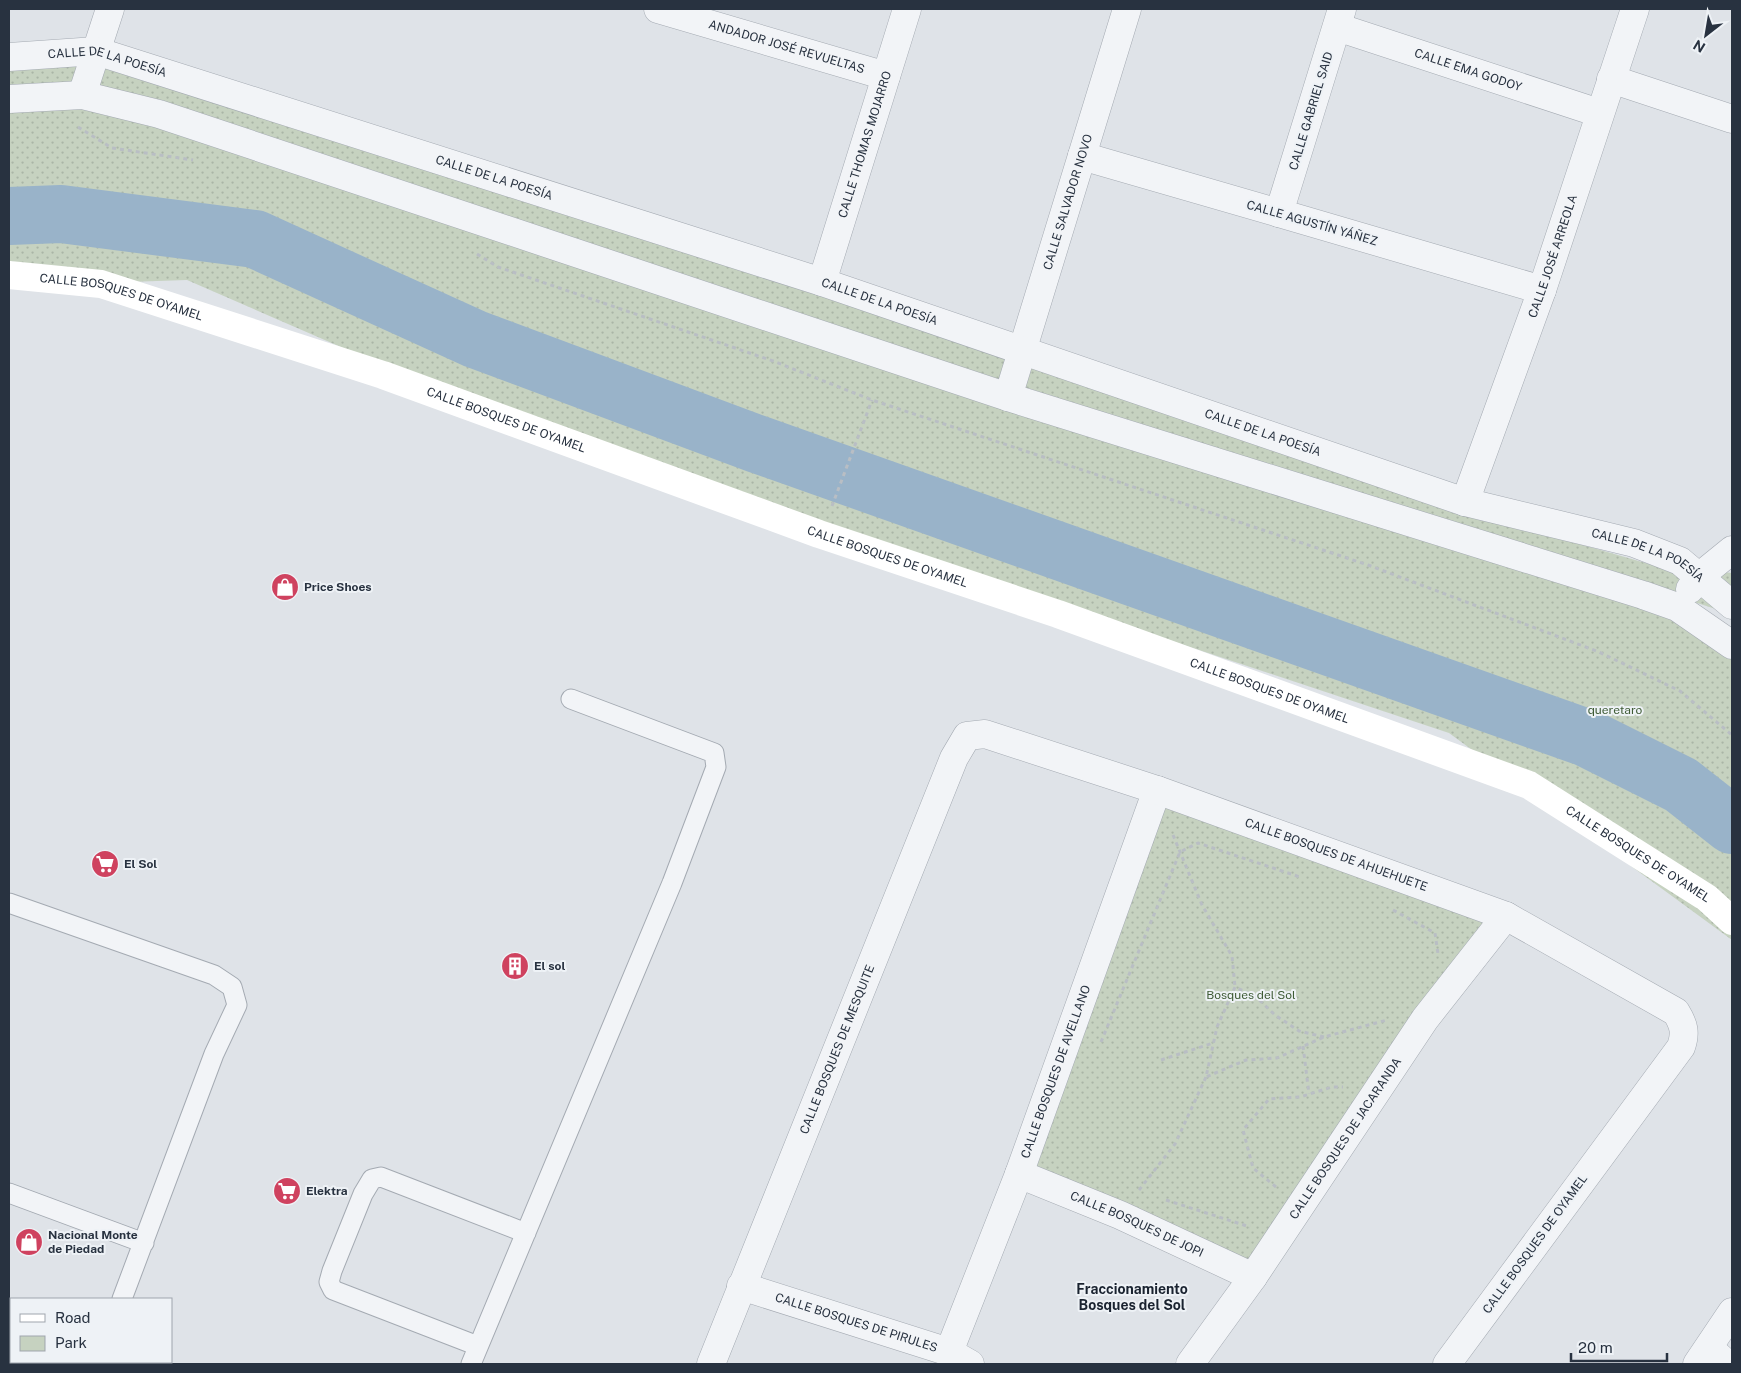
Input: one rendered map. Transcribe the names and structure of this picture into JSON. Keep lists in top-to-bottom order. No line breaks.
{"streets":{"main road":["CALLE BOSQUES DE OYAMEL"],"street":["ANDADOR JOSÉ REVUELTAS","CALLE DE LA POESÍA","CALLE EMA GODOY","CALLE GABRIEL SAID","CALLE THOMAS MOJARRO","CALLE SALVADOR NOVO","CALLE AGUSTÍN YÁÑEZ","CALLE JOSÉ ARREOLA","CALLE BOSQUES DE AHUEHUETE","CALLE BOSQUES DE MESQUITE","CALLE BOSQUES DE AVELLANO","CALLE BOSQUES DE JACARANDA","CALLE BOSQUES DE JOPI","CALLE BOSQUES DE PIRULES"]},"crossings":[["ANDADOR JOSÉ REVUELTAS","CALLE THOMAS MOJARRO"],["CALLE DE LA POESÍA","CALLE THOMAS MOJARRO"],["CALLE DE LA POESÍA","CALLE SALVADOR NOVO"],["CALLE DE LA POESÍA","CALLE JOSÉ ARREOLA"],["CALLE EMA GODOY","CALLE GABRIEL SAID"],["CALLE EMA GODOY","CALLE JOSÉ ARREOLA"],["CALLE GABRIEL SAID","CALLE AGUSTÍN YÁÑEZ"],["CALLE SALVADOR NOVO","CALLE AGUSTÍN YÁÑEZ"],["CALLE AGUSTÍN YÁÑEZ","CALLE JOSÉ ARREOLA"],["CALLE BOSQUES DE OYAMEL","CALLE BOSQUES DE AHUEHUETE"],["CALLE BOSQUES DE AHUEHUETE","CALLE BOSQUES DE MESQUITE"],["CALLE BOSQUES DE AHUEHUETE","CALLE BOSQUES DE AVELLANO"],["CALLE BOSQUES DE AHUEHUETE","CALLE BOSQUES DE JACARANDA"],["CALLE BOSQUES DE MESQUITE","CALLE BOSQUES DE PIRULES"],["CALLE BOSQUES DE AVELLANO","CALLE BOSQUES DE JOPI"],["CALLE BOSQUES DE AVELLANO","CALLE BOSQUES DE PIRULES"],["CALLE BOSQUES DE JACARANDA","CALLE BOSQUES DE JOPI"]],"districts":["Fraccionamiento Bosques del Sol"],"parks":["queretaro","Bosques del Sol"],"places":{"shop":["Price Shoes","Nacional Monte de Piedad"],"supermarket":["El Sol","Elektra"],"building":["El sol"]},"legend":["Road","Park"],"scale_bar":"20 m","north":"bottom left"}
